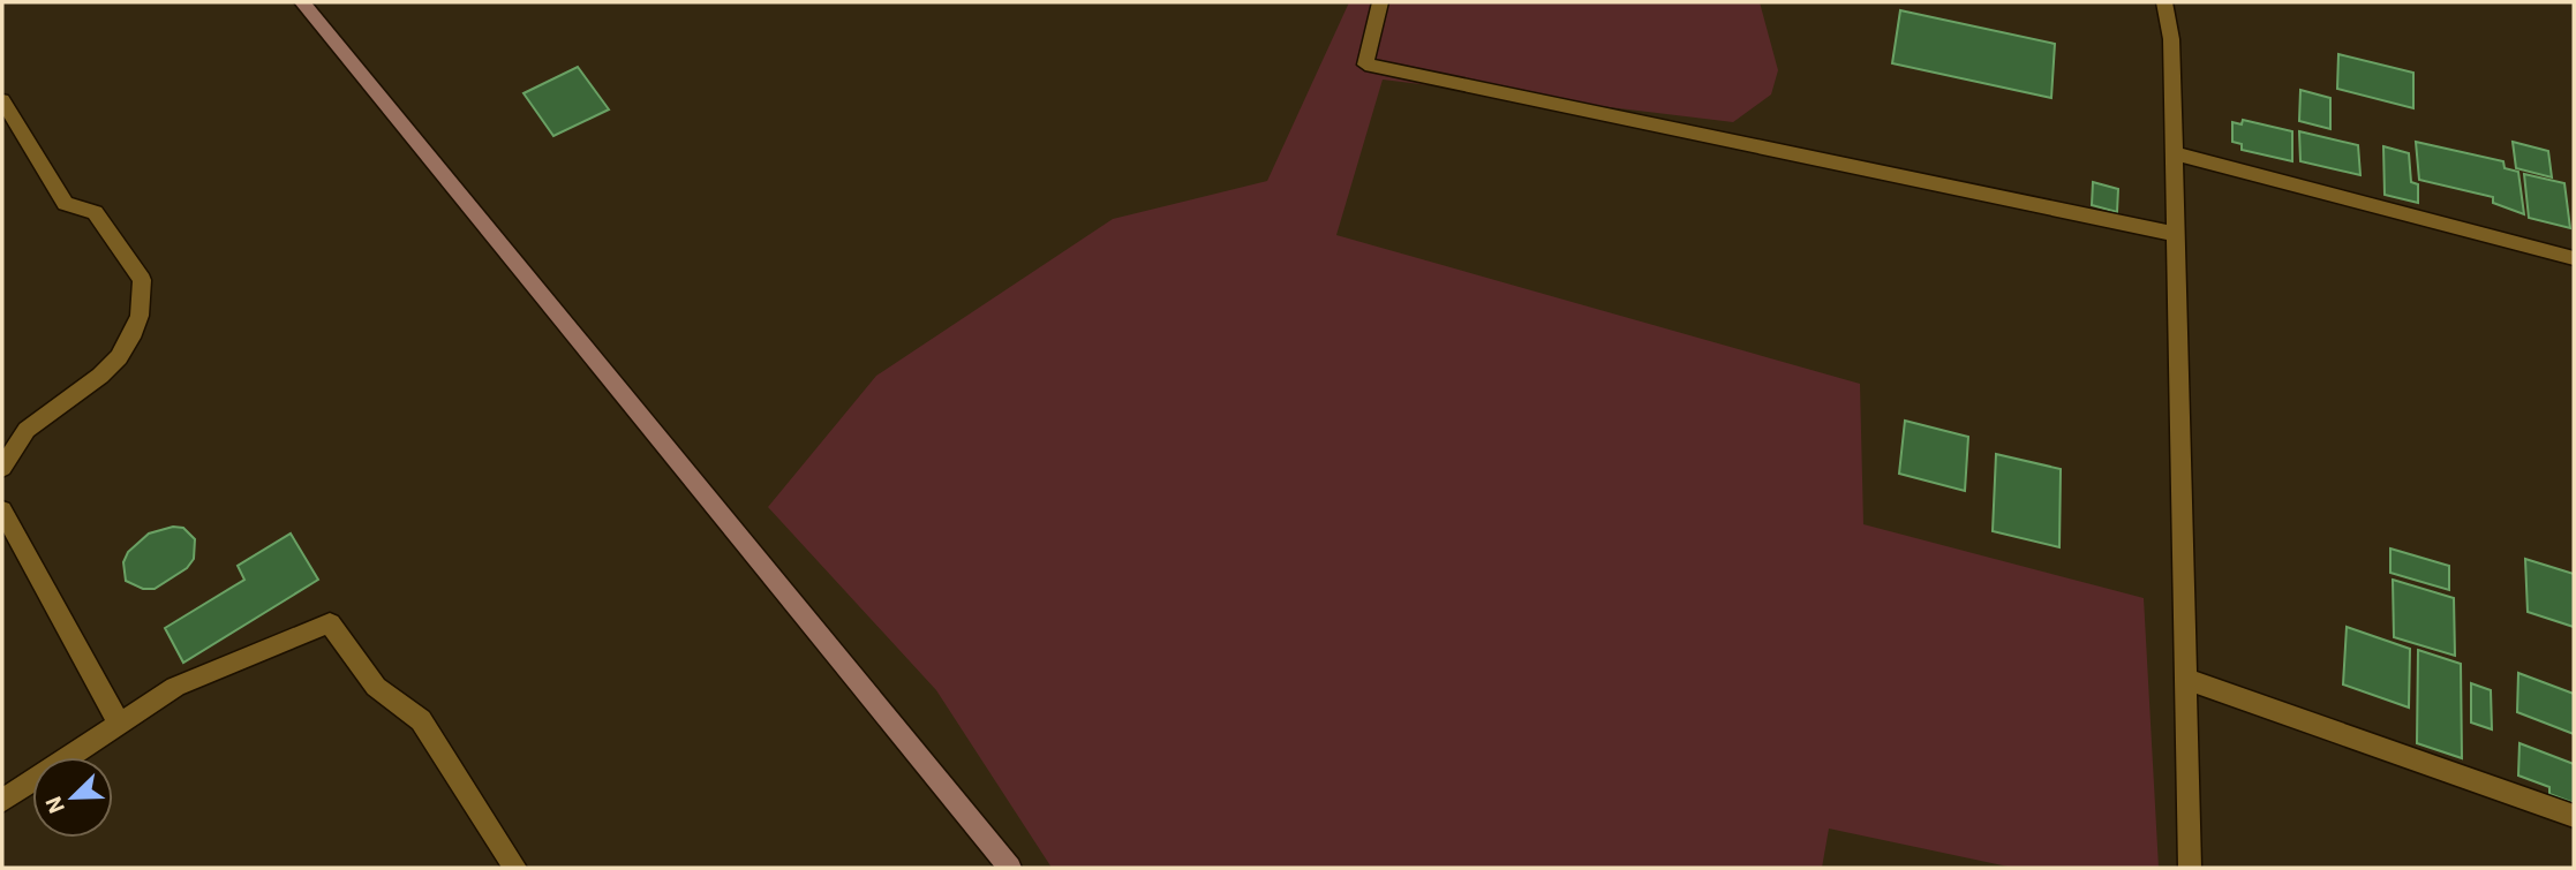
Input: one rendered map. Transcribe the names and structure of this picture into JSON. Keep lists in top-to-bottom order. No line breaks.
{"north":"bottom left"}
